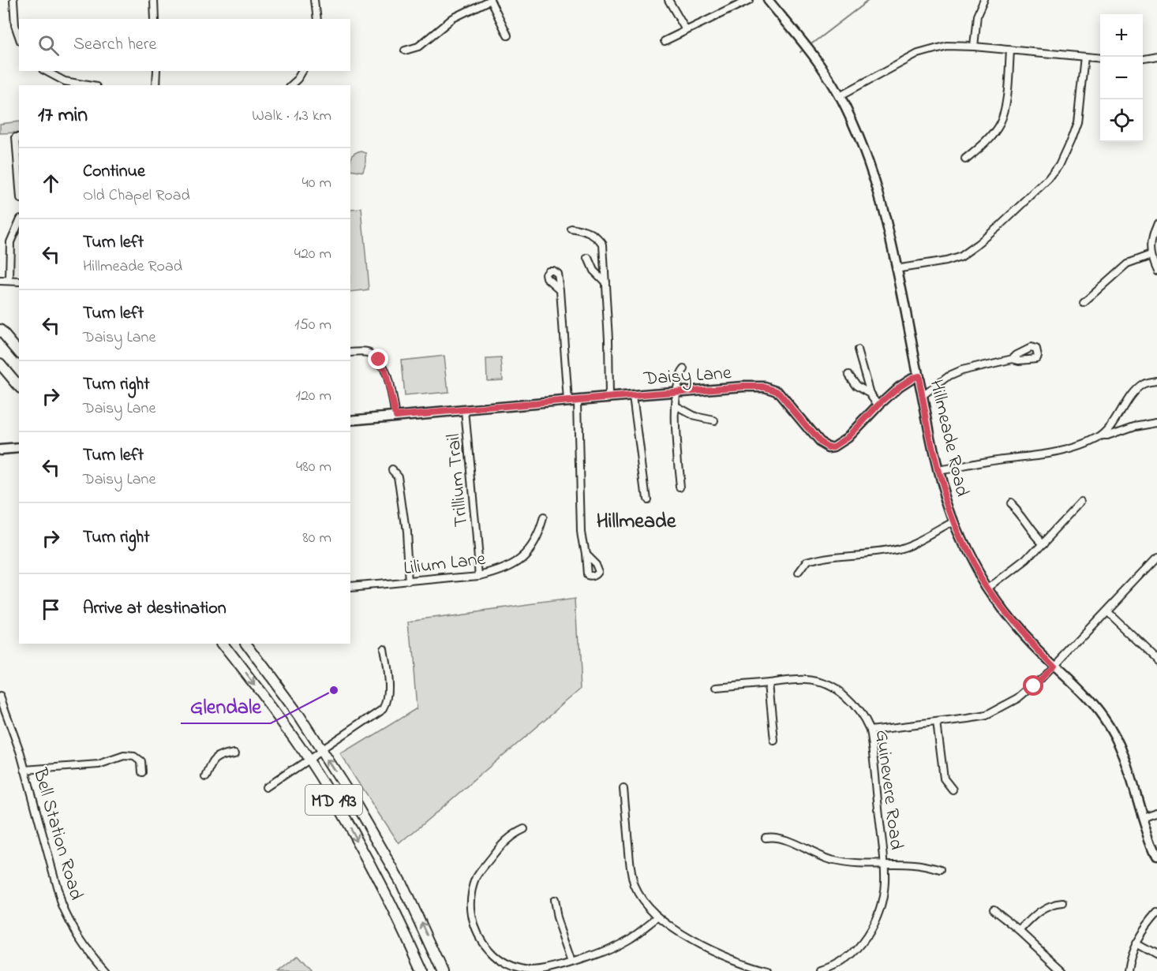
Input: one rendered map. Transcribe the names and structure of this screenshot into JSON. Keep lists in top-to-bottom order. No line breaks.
{"streets":{"main road":["MD 193"],"street":["Daisy Lane","Hillmeade Road","Trillium Trail","Lilium Lane","Guinevere Road","Bell Station Road"]},"crossings":[["Daisy Lane","Hillmeade Road"],["Daisy Lane","Trillium Trail"],["Trillium Trail","Lilium Lane"]],"districts":["Hillmeade"],"places":["Glendale"],"page":{"map_buttons":["+","−"],"search":"Search here","heading":["17 min","Walk · 1.3 km"],"list":[["Continue","Old Chapel Road","40 m"],["Turn left","Hillmeade Road","420 m"],["Turn left","Daisy Lane","150 m"],["Turn right","Daisy Lane","120 m"],["Turn left","Daisy Lane","480 m"],["Turn right","80 m"],"Arrive at destination"]}}
